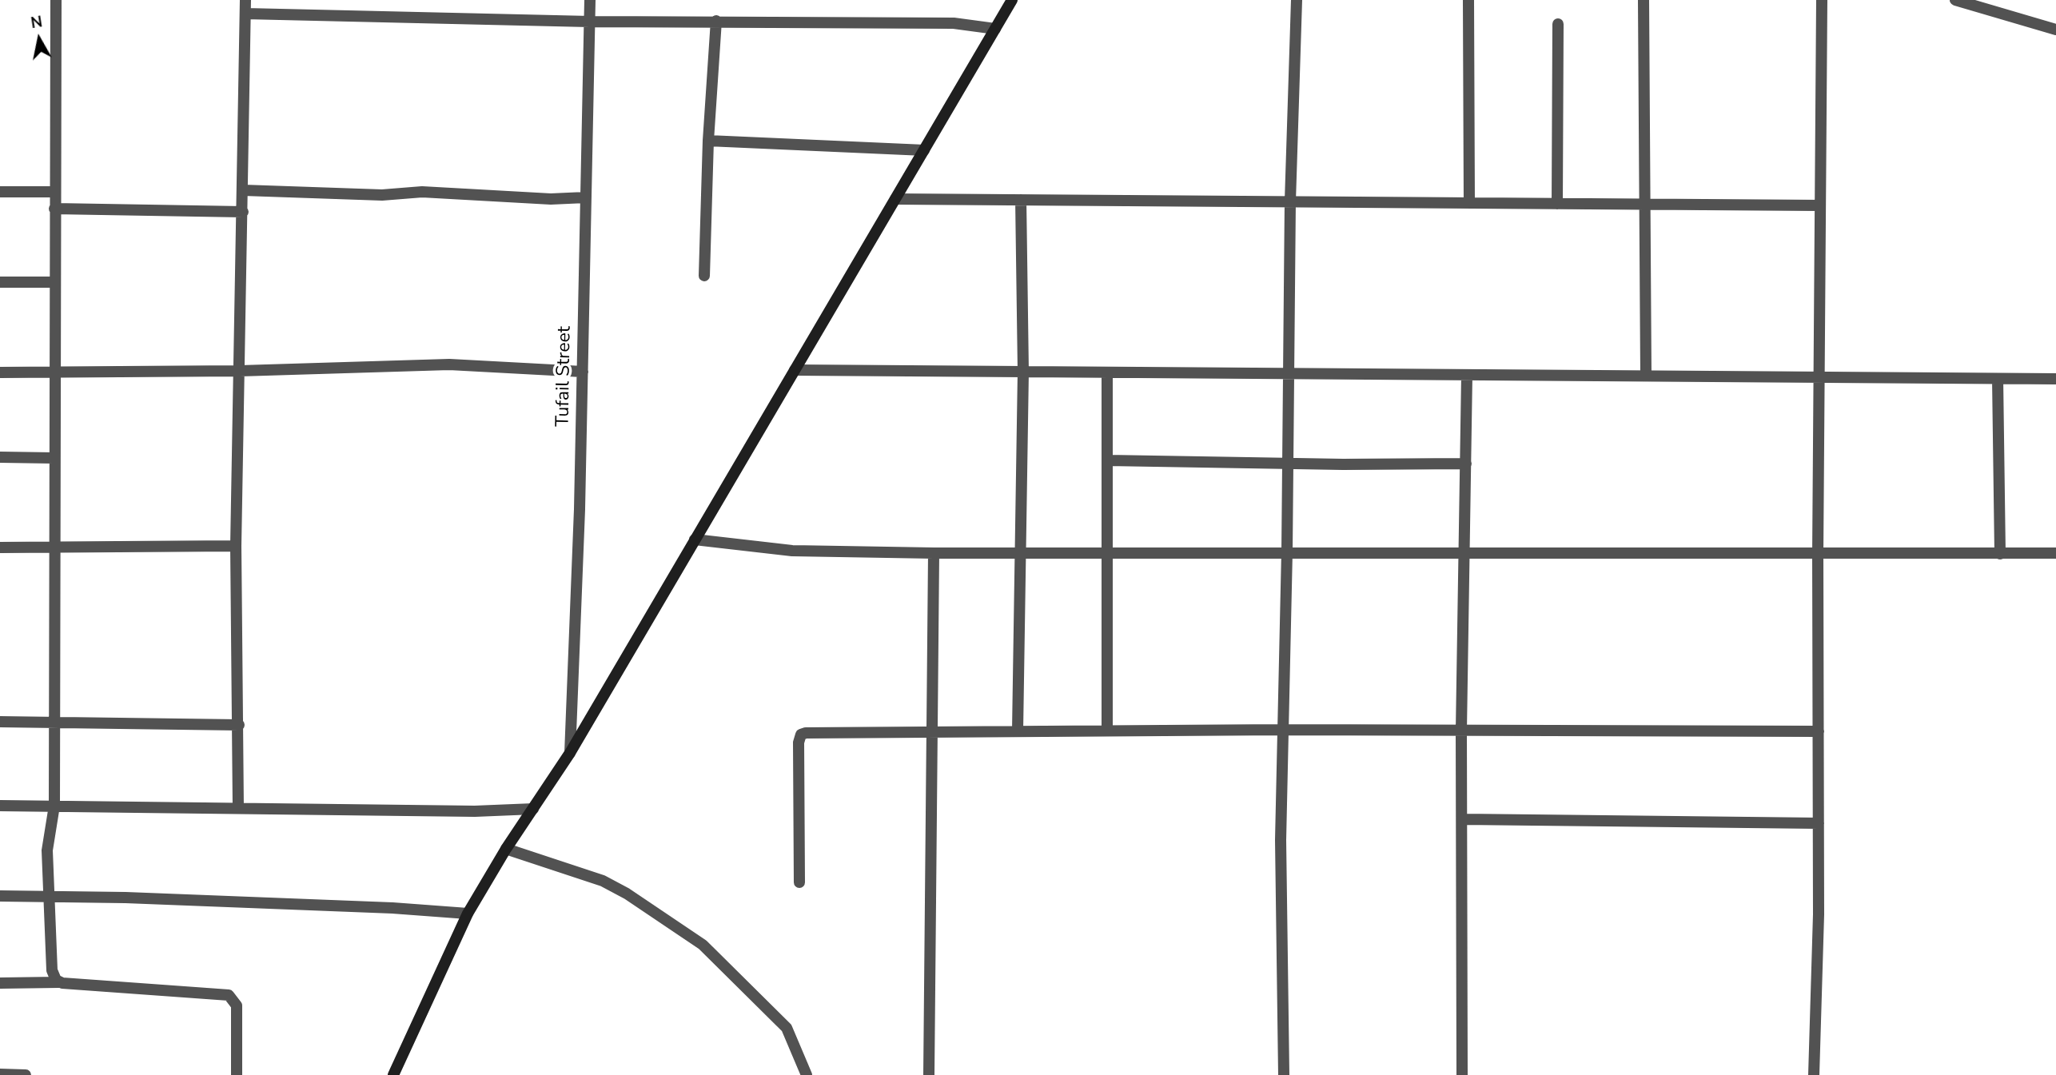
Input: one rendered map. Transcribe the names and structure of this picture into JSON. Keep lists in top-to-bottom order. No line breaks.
{"streets":{"street":["Tufail Street"]},"north":"top"}
